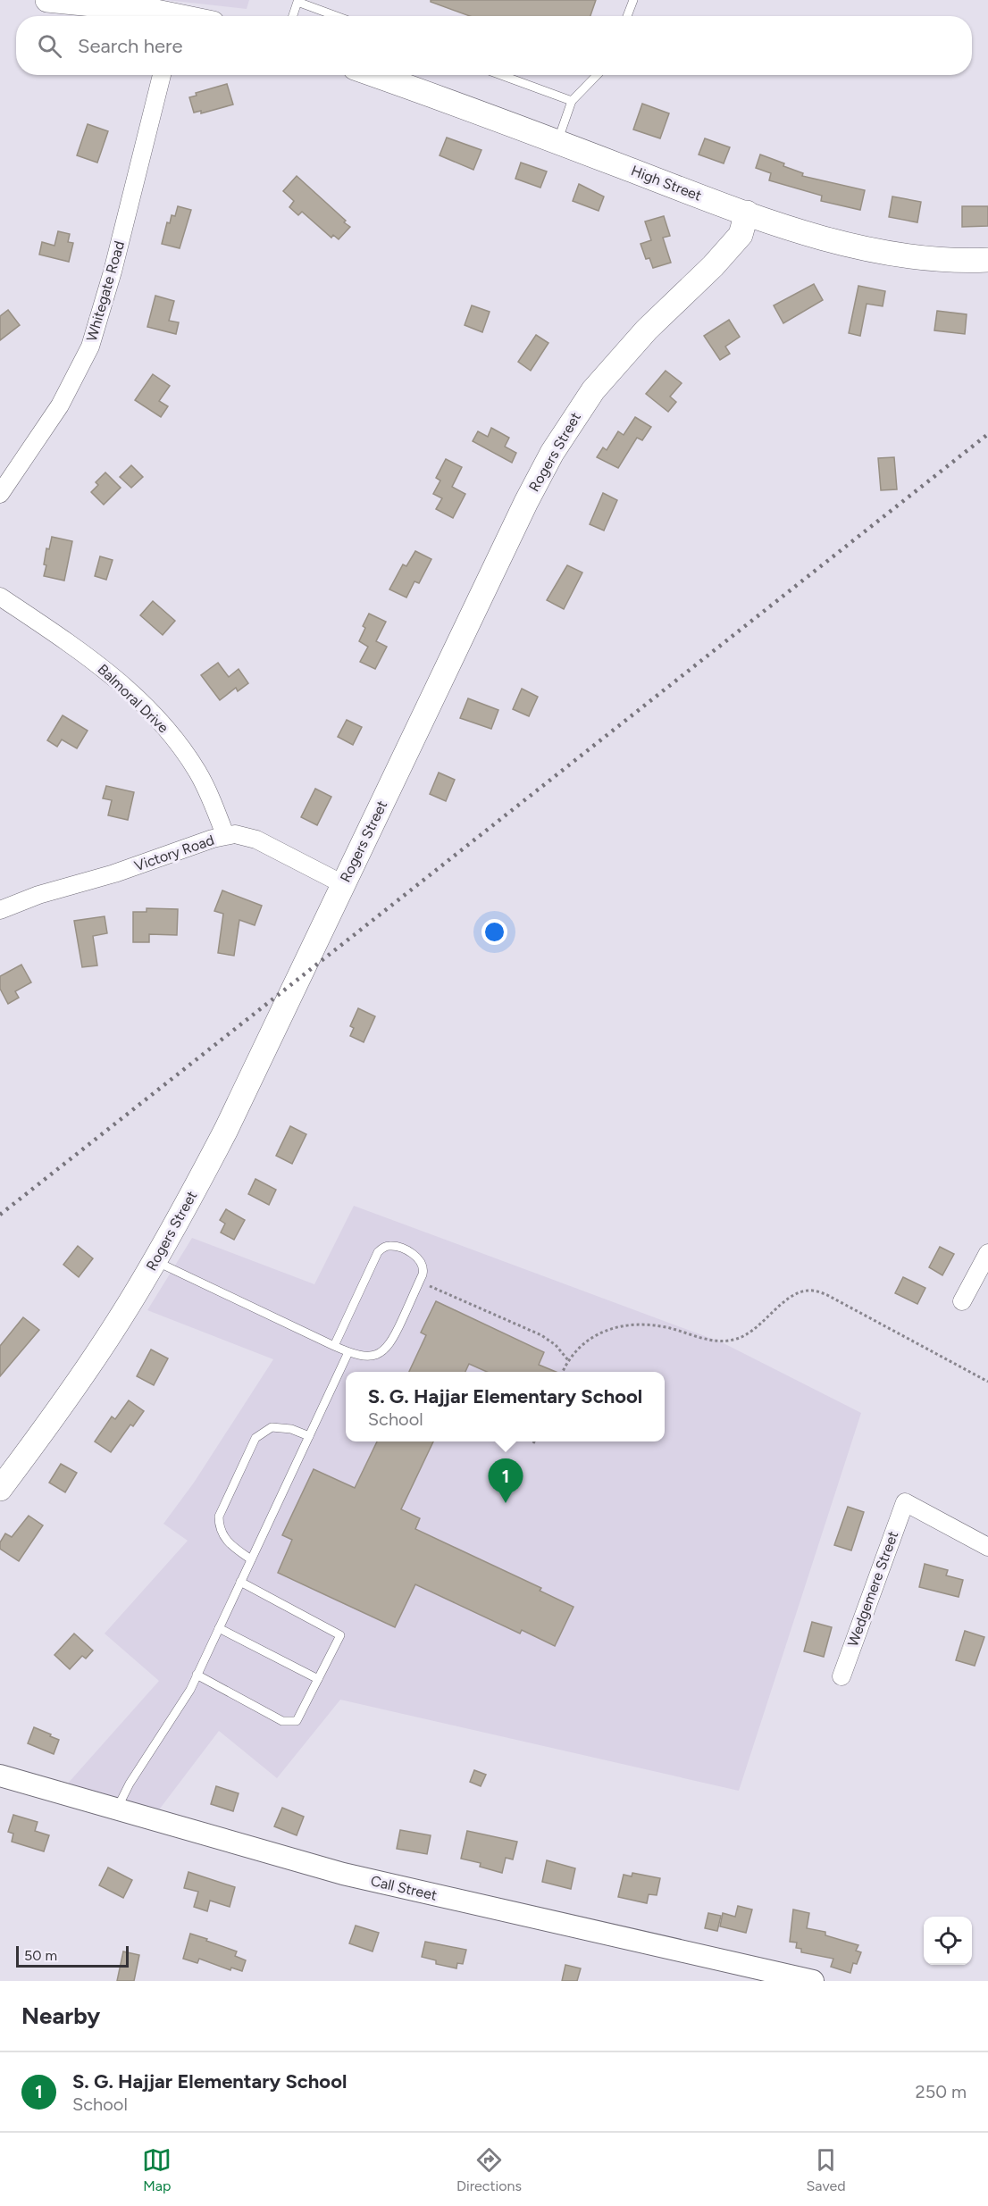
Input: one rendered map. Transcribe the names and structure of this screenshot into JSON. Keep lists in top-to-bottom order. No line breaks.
{"streets":{"main road":["High Street","Rogers Street"],"street":["Whitegate Road","Balmoral Drive","Victory Road","Wedgemere Street","Call Street"]},"crossings":[["High Street","Rogers Street"],["Rogers Street","Victory Road"],["Balmoral Drive","Victory Road"]],"scale_bar":"50 m","page":{"search":"Search here","popup":["S. G. Hajjar Elementary School","School"],"pins":"1","scale":"50 m","heading":"Nearby","list":[{"mark":"1","name":"S. G. Hajjar Elementary School","note":"School","value":"250 m"}],"nav":["Map","Directions","Saved"]}}
